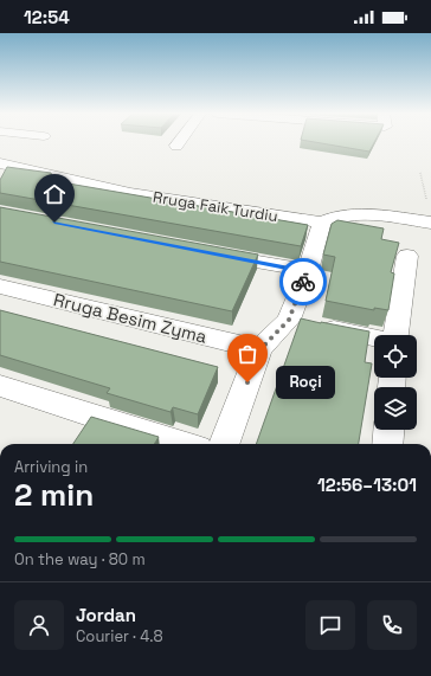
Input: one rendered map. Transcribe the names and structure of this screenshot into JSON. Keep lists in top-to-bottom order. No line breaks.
{"streets":{"street":["Rruga Faik Turdiu","Rruga Besim Zyma"]},"places":["Roçi"],"page":{"status":"12:54","bubble":"Roçi","heading":["2 min","Arriving in","12:56–13:01"],"panel":["Jordan","Courier · 4.8"],"bar":"On the way · 80 m"}}
